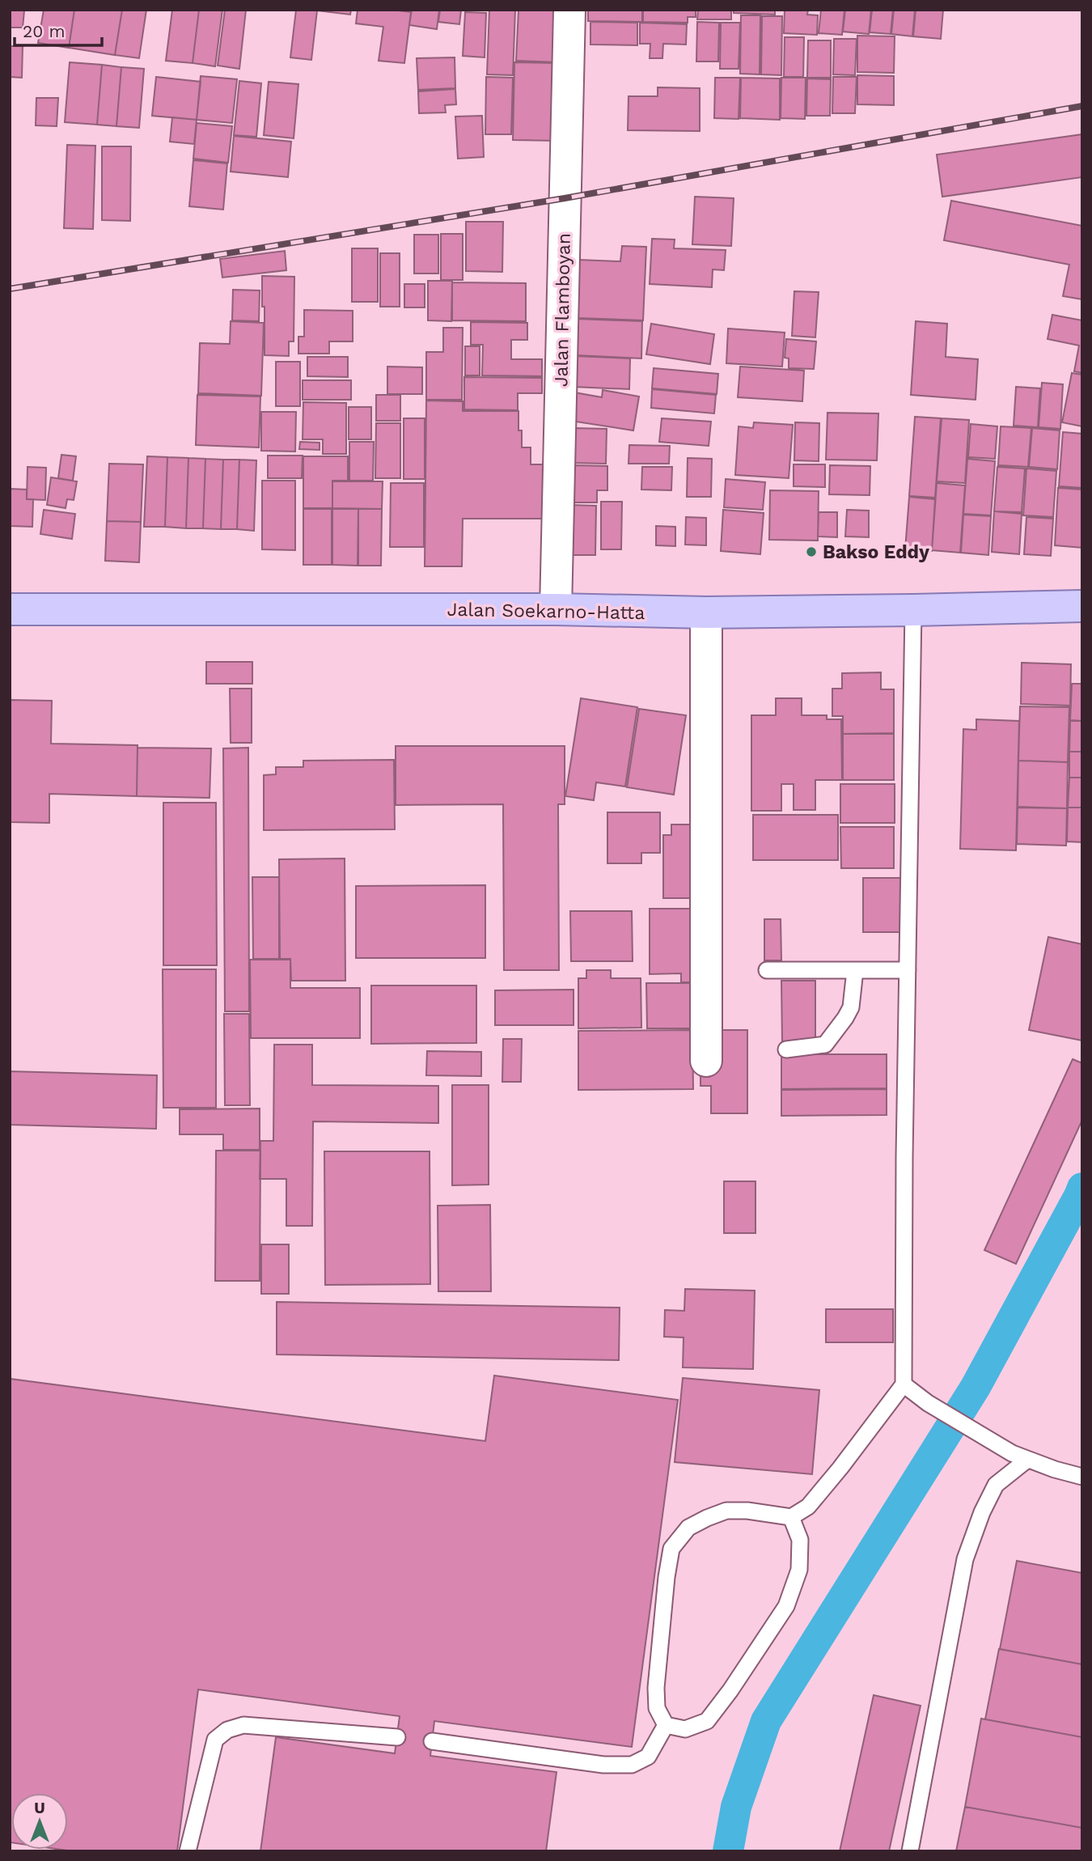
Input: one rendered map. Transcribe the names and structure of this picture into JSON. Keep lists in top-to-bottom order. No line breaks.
{"streets":{"main road":["Jalan Soekarno-Hatta"],"street":["Jalan Flamboyan"]},"crossings":[["Jalan Flamboyan","Jalan Soekarno-Hatta"]],"places":["Bakso Eddy"],"scale_bar":"20 m","north":"top"}
